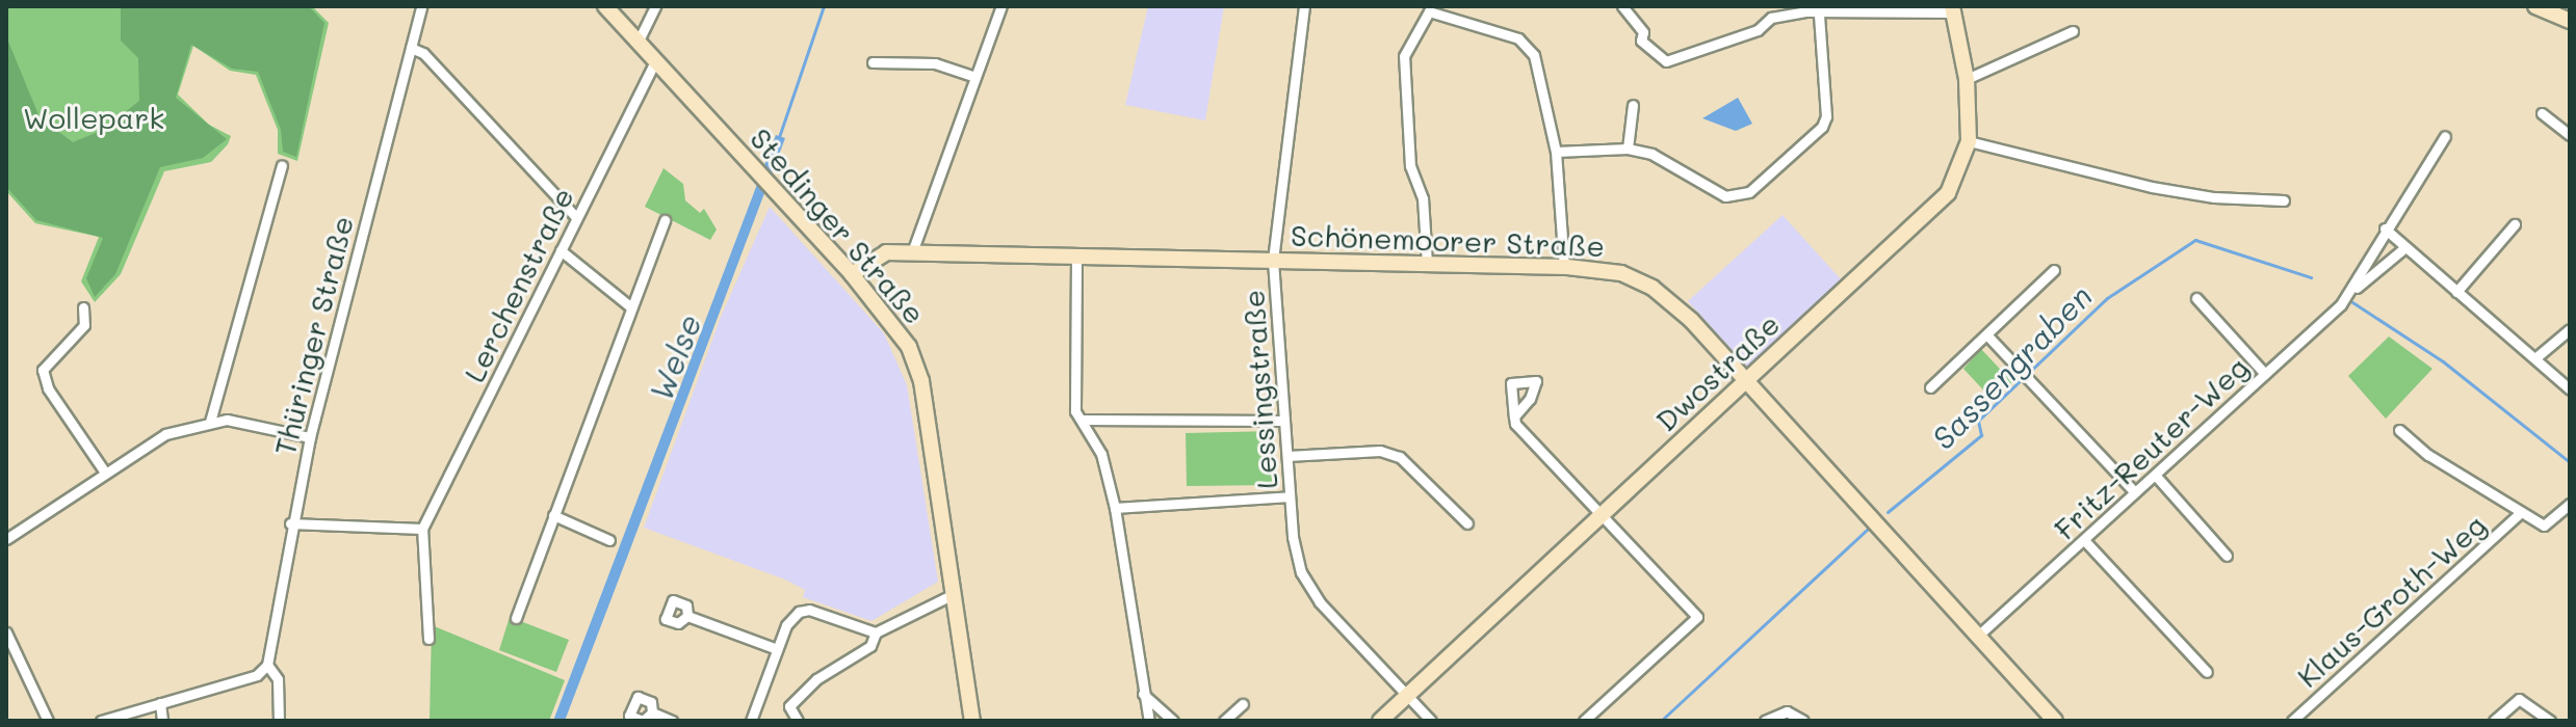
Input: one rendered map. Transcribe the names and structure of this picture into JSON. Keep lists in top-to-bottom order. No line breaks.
{"streets":{"street":["Stedinger Straße","Schönemoorer Straße","Lerchenstraße","Thüringer Straße","Dwostraße","Lessingstraße","Fritz-Reuter-Weg","Klaus-Groth-Weg"]},"crossings":[["Stedinger Straße","Schönemoorer Straße"],["Stedinger Straße","Lerchenstraße"],["Schönemoorer Straße","Dwostraße"],["Schönemoorer Straße","Lessingstraße"],["Schönemoorer Straße","Fritz-Reuter-Weg"],["Dwostraße","Lessingstraße"]],"water":["Welse","Sassengraben"],"parks":["Wollepark"]}
